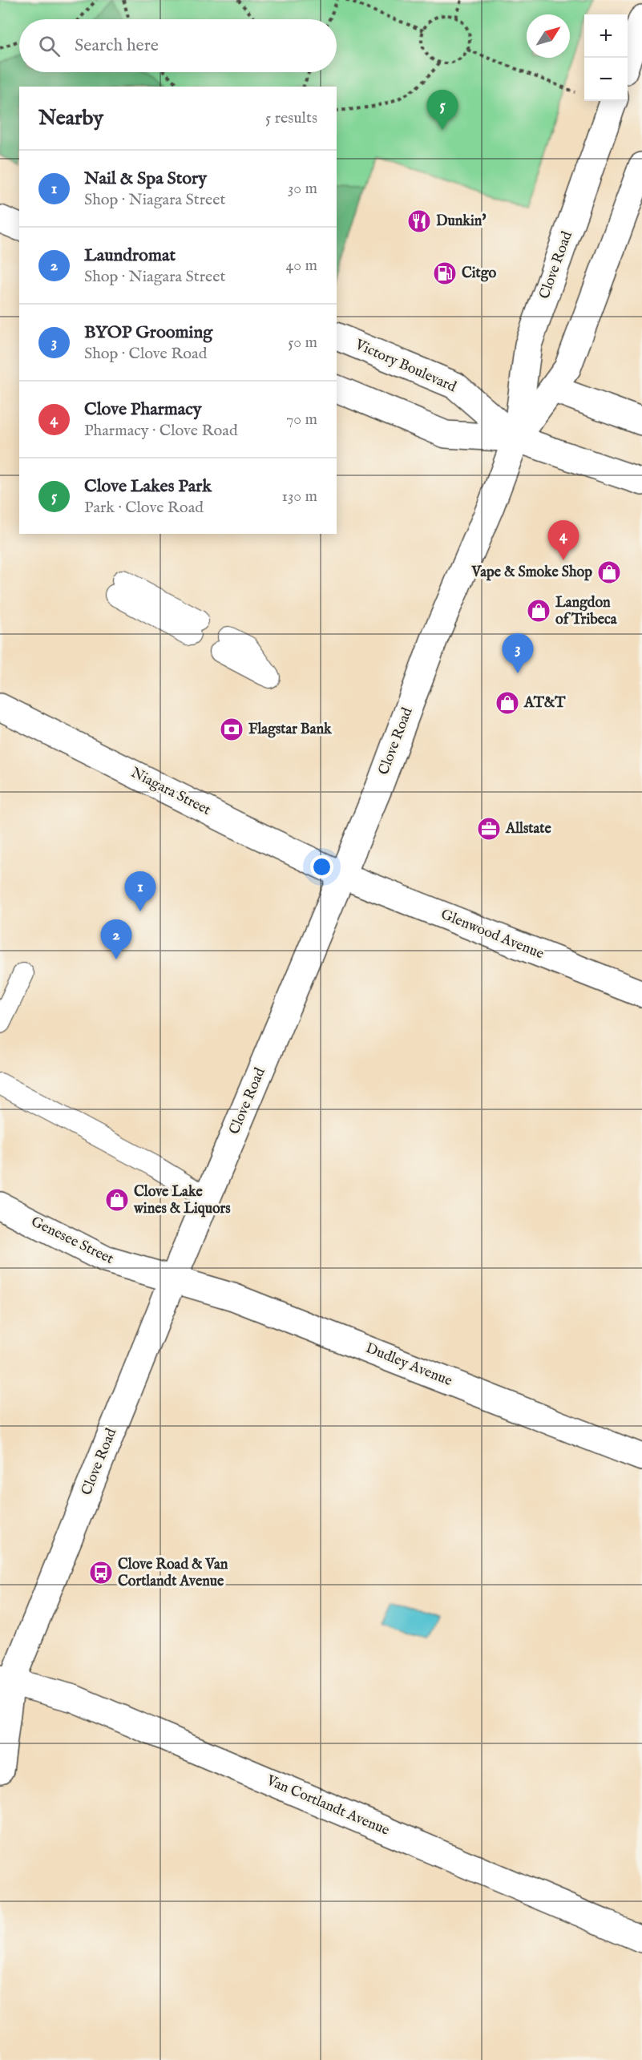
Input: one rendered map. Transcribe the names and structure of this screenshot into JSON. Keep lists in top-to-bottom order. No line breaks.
{"streets":{"main road":["Clove Road","Victory Boulevard","Niagara Street","Glenwood Avenue","Genesee Street","Dudley Avenue","Van Cortlandt Avenue"]},"crossings":[["Clove Road","Victory Boulevard"],["Clove Road","Niagara Street"],["Clove Road","Glenwood Avenue"],["Clove Road","Genesee Street"],["Clove Road","Dudley Avenue"],["Clove Road","Van Cortlandt Avenue"],["Niagara Street","Glenwood Avenue"],["Genesee Street","Dudley Avenue"]],"places":{"restaurant":["Dunkin'"],"fuel station":["Citgo"],"shop":["Vape & Smoke Shop","Langdon of Tribeca","AT&T","Clove Lake wines & Liquors"],"bank":["Flagstar Bank"],"office":["Allstate"],"bus stop":["Clove Road & Van Cortlandt Avenue"]},"north":"top right","page":{"map_buttons":["+","−"],"search":"Search here","heading":["Nearby","5 results"],"pins":["5","4","3","1","2"],"list":[{"mark":"1","name":"Nail & Spa Story","note":"Shop · Niagara Street","value":"30 m"},{"mark":"2","name":"Laundromat","note":"Shop · Niagara Street","value":"40 m"},{"mark":"3","name":"BYOP Grooming","note":"Shop · Clove Road","value":"50 m"},{"mark":"4","name":"Clove Pharmacy","note":"Pharmacy · Clove Road","value":"70 m"},{"mark":"5","name":"Clove Lakes Park","note":"Park · Clove Road","value":"130 m"}]}}
